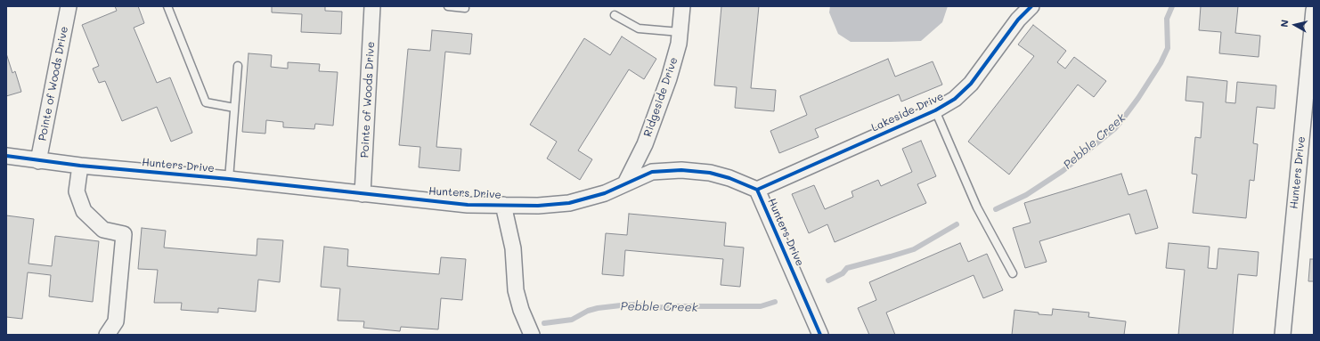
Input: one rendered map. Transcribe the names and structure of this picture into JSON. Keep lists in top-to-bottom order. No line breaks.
{"streets":{"street":["Pointe of Woods Drive","Ridgeside Drive","Lakeside Drive","Hunters Drive"]},"crossings":[["Pointe of Woods Drive","Hunters Drive"],["Ridgeside Drive","Hunters Drive"],["Lakeside Drive","Hunters Drive"]],"water":["Pebble Creek"],"north":"left"}
